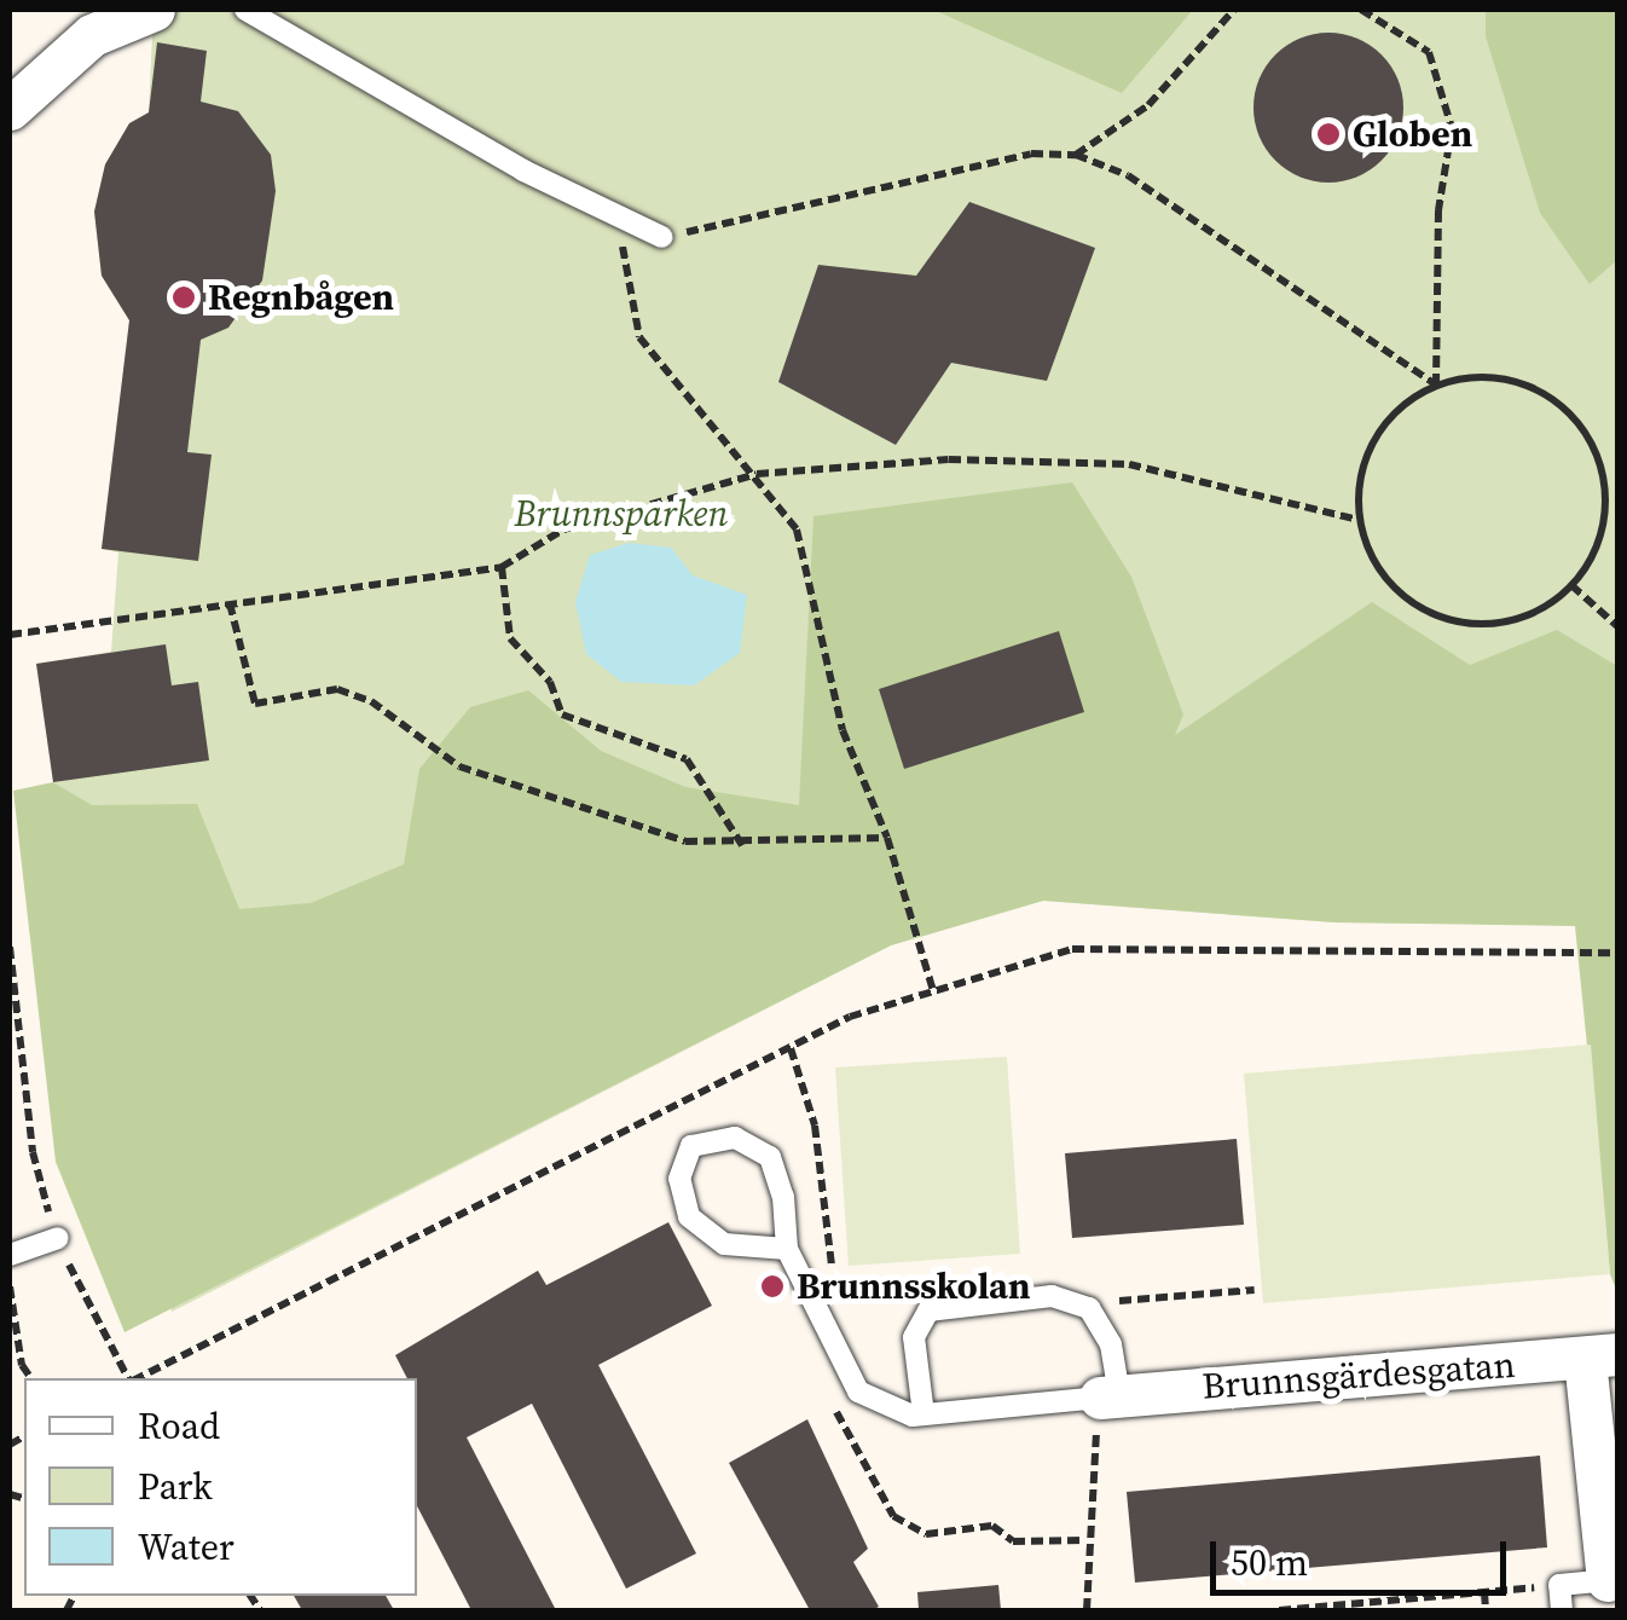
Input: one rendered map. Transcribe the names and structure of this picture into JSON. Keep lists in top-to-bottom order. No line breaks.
{"streets":{"street":["Brunnsgärdesgatan"]},"parks":["Brunnsparken"],"places":["Globen","Regnbågen","Brunnsskolan"],"legend":["Road","Park","Water"],"scale_bar":"50 m"}
